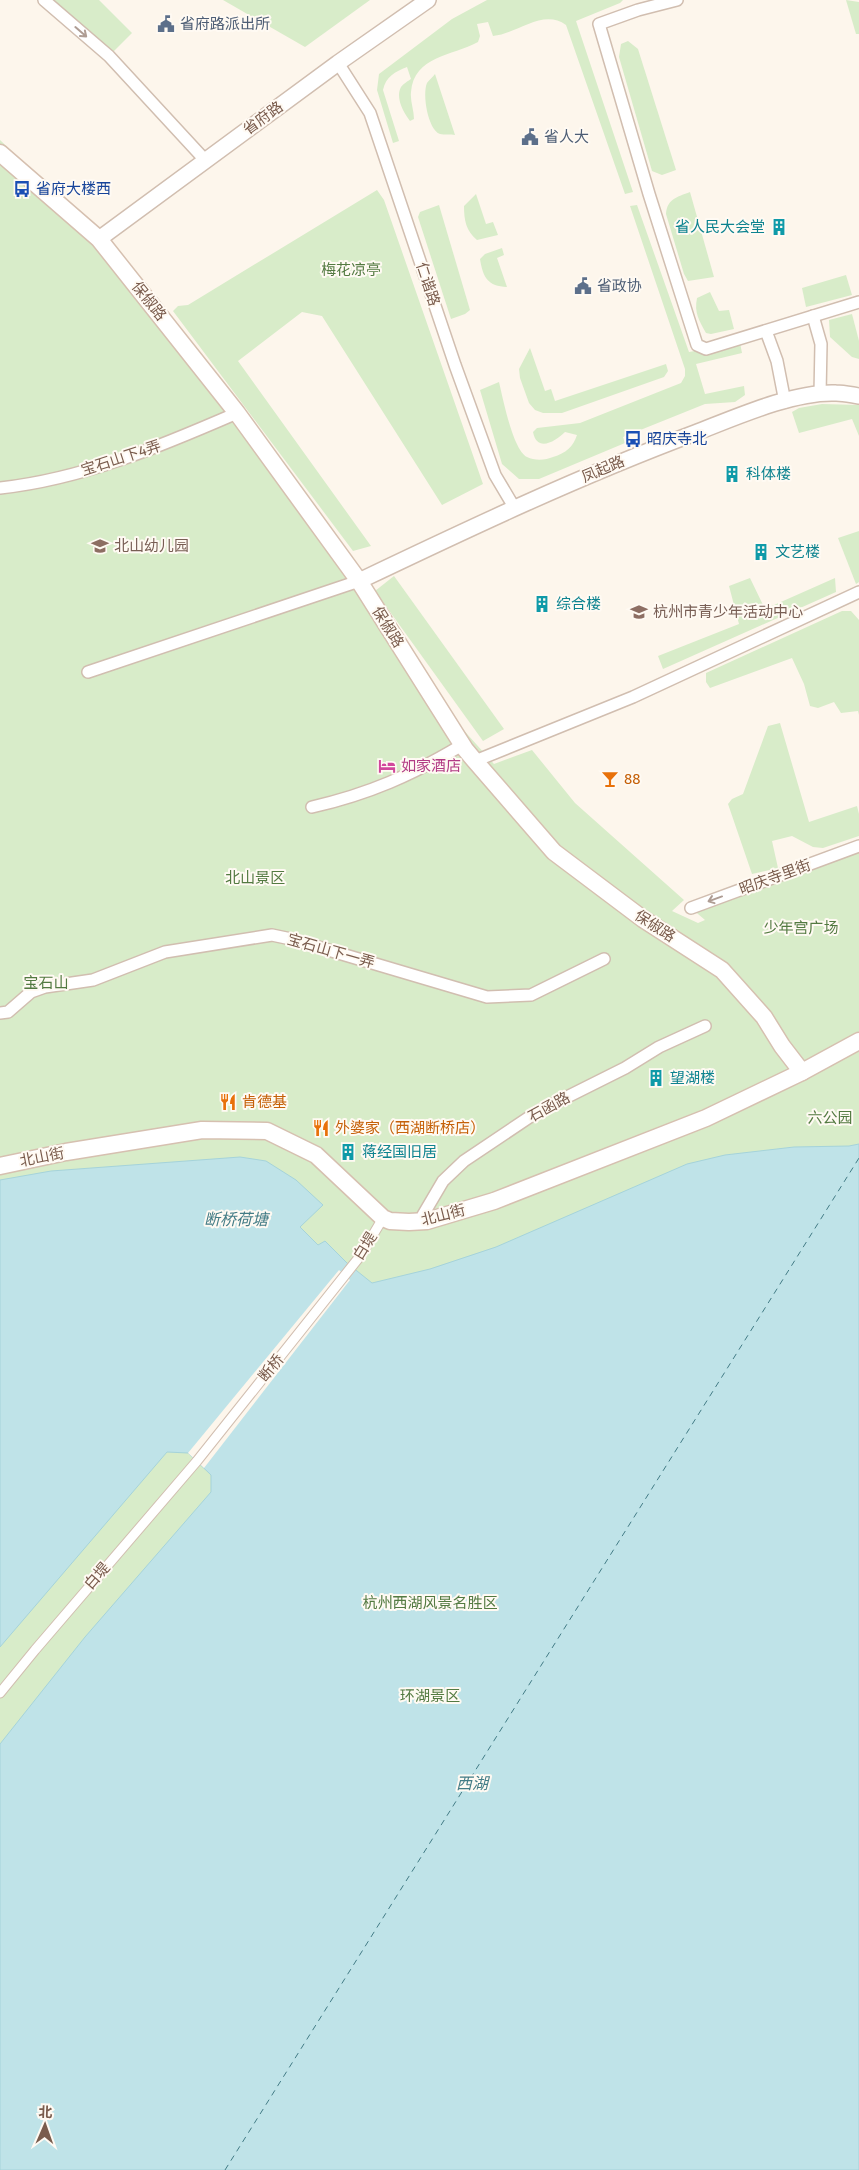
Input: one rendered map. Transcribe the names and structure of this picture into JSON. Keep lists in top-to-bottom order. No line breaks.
{"streets":{"main road":["保俶路","北山街"],"street":["省府路","仁谐路","宝石山下4弄","凤起路","昭庆寺里街","宝石山下一弄","石函路","白堤","断桥"]},"crossings":[["省府路","仁谐路"],["省府路","保俶路"],["仁谐路","凤起路"],["保俶路","宝石山下4弄"],["保俶路","凤起路"],["保俶路","北山街"],["石函路","北山街"],["北山街","白堤"],["白堤","断桥"]],"one_way":["昭庆寺里街"],"water":["断桥荷塘","西湖"],"parks":["梅花凉亭","北山景区","少年宫广场","宝石山","六公园","杭州西湖风景名胜区","环湖景区"],"places":{"public building":["省府路派出所","省人大","省政协"],"bus stop":["省府大楼西","昭庆寺北"],"building":["省人民大会堂","科体楼","文艺楼","综合楼","望湖楼","蒋经国旧居"],"school or university":["北山幼儿园","杭州市青少年活动中心"],"hotel":["如家酒店"],"bar":["88"],"restaurant":["肯德基","外婆家（西湖断桥店）"]},"north":"top"}
